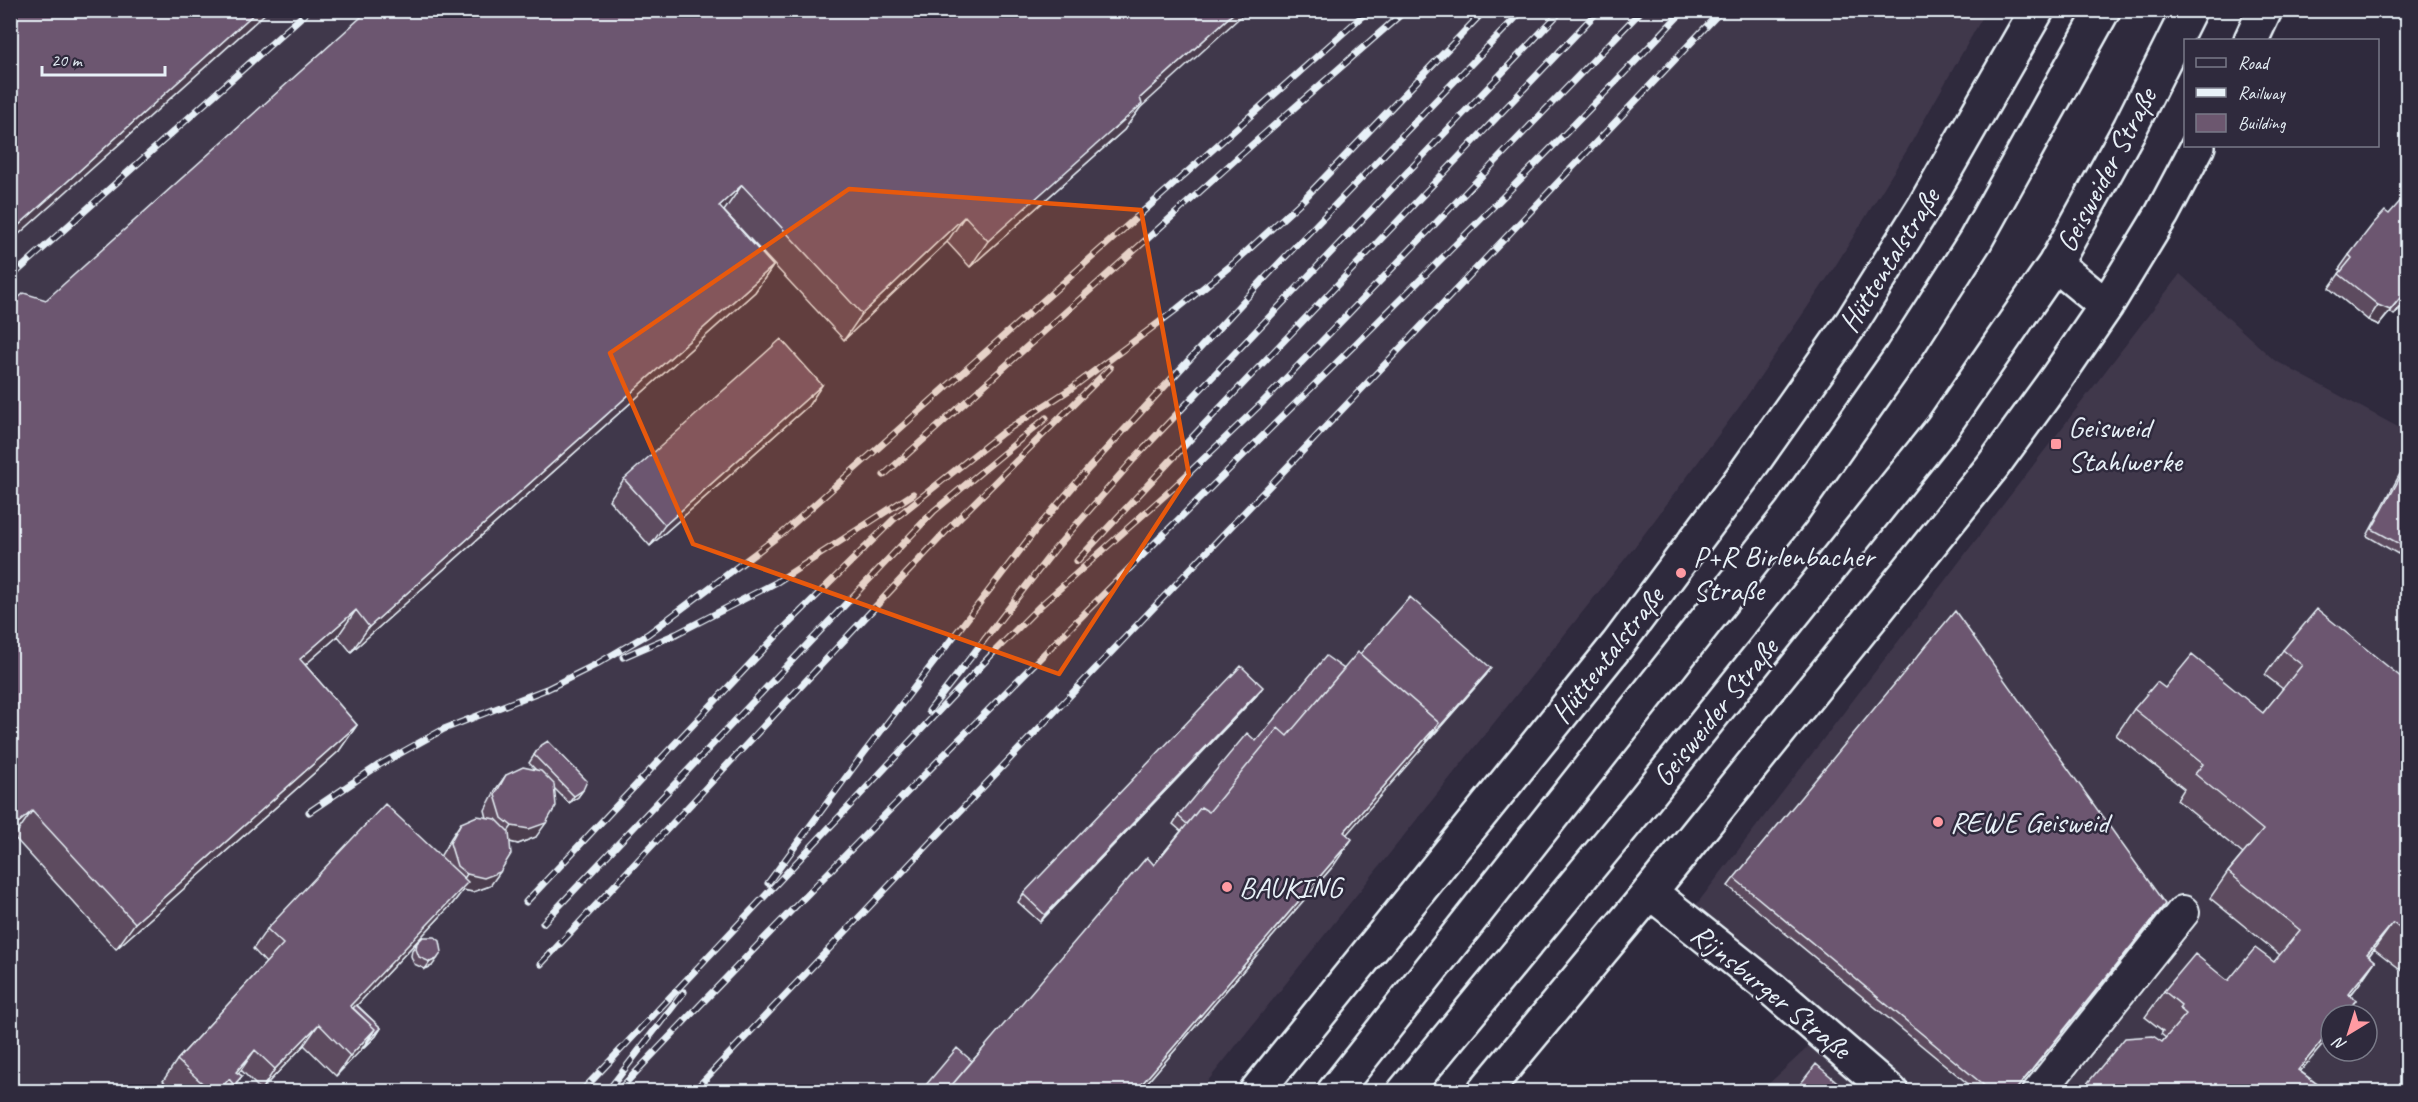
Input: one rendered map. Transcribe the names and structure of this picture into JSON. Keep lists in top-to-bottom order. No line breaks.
{"streets":{"main road":["Geisweider Straße","Hüttentalstraße","Rijnsburger Straße"]},"crossings":[["Geisweider Straße","Rijnsburger Straße"]],"places":{"transit":["Geisweid Stahlwerke"],"other":["P+R Birlenbacher Straße","REWE Geisweid","BAUKING"]},"legend":["Road","Railway","Building"],"scale_bar":"20 m","north":"bottom left"}
